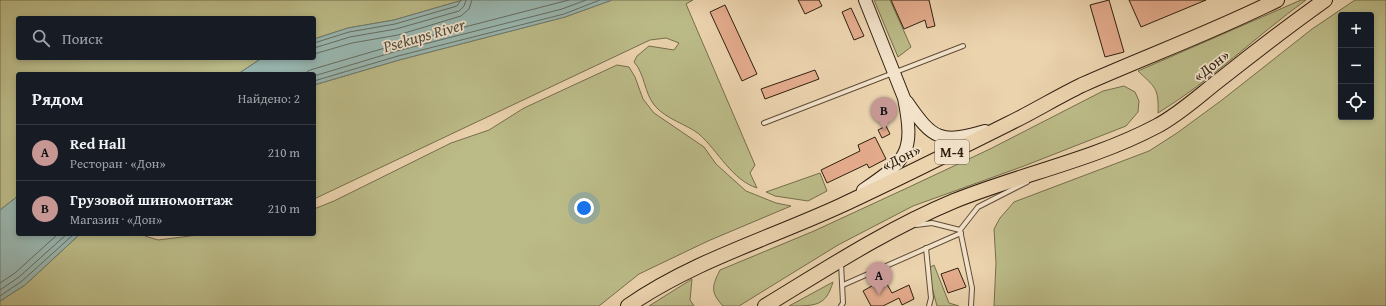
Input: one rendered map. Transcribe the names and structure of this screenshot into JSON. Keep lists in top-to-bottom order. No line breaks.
{"streets":{"highway":["«Дон»","М-4"]},"crossings":[["«Дон»","М-4"]],"water":["Psekups River"],"page":{"map_buttons":["+","−"],"search":"Поиск","heading":["Рядом","Найдено: 2"],"pins":["B","A"],"list":[{"mark":"A","name":"Red Hall","note":"Ресторан · «Дон»","value":"210 m"},{"mark":"B","name":"Грузовой шиномонтаж","note":"Магазин · «Дон»","value":"210 m"}]}}
